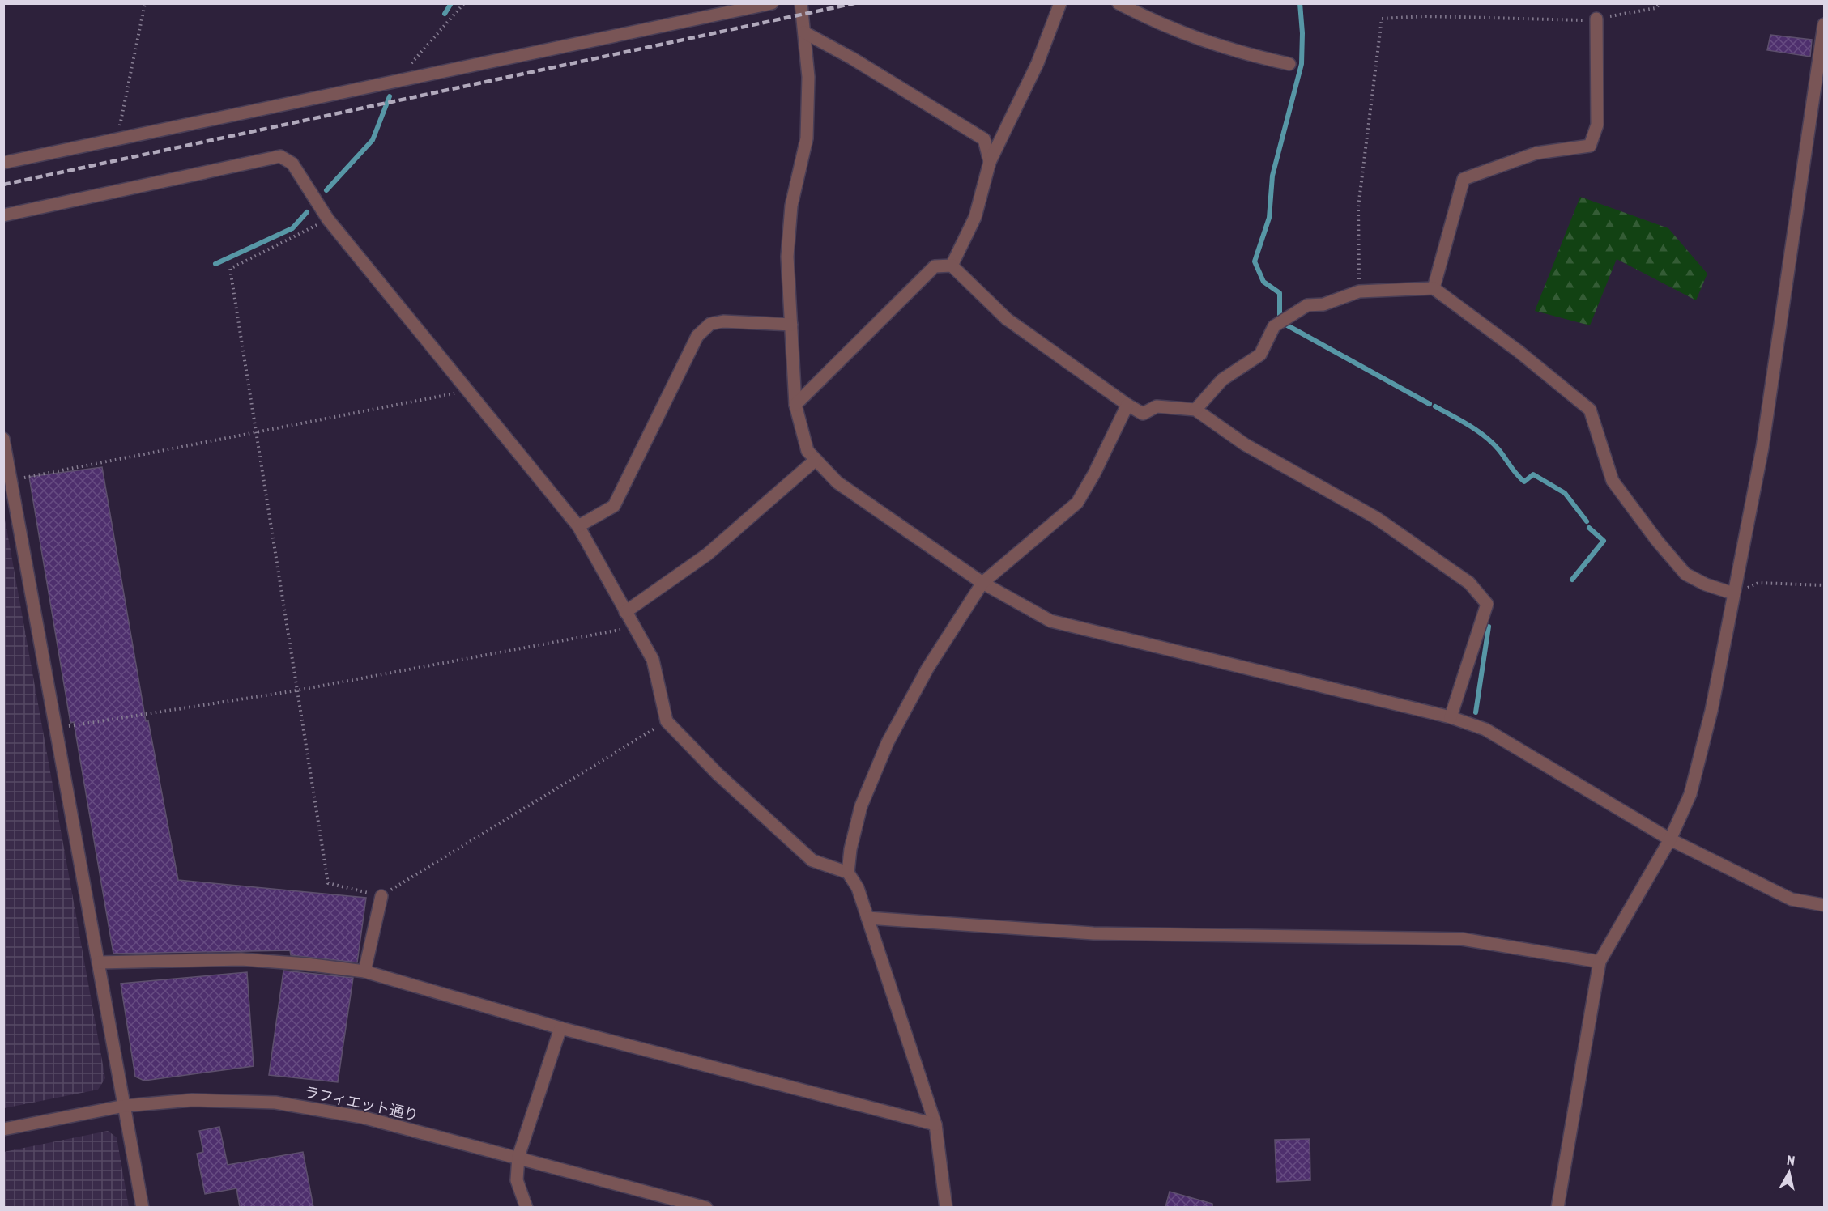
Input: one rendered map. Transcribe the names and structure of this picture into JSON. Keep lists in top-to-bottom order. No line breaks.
{"streets":{"street":["ラフィエット通り"]},"north":"top"}
